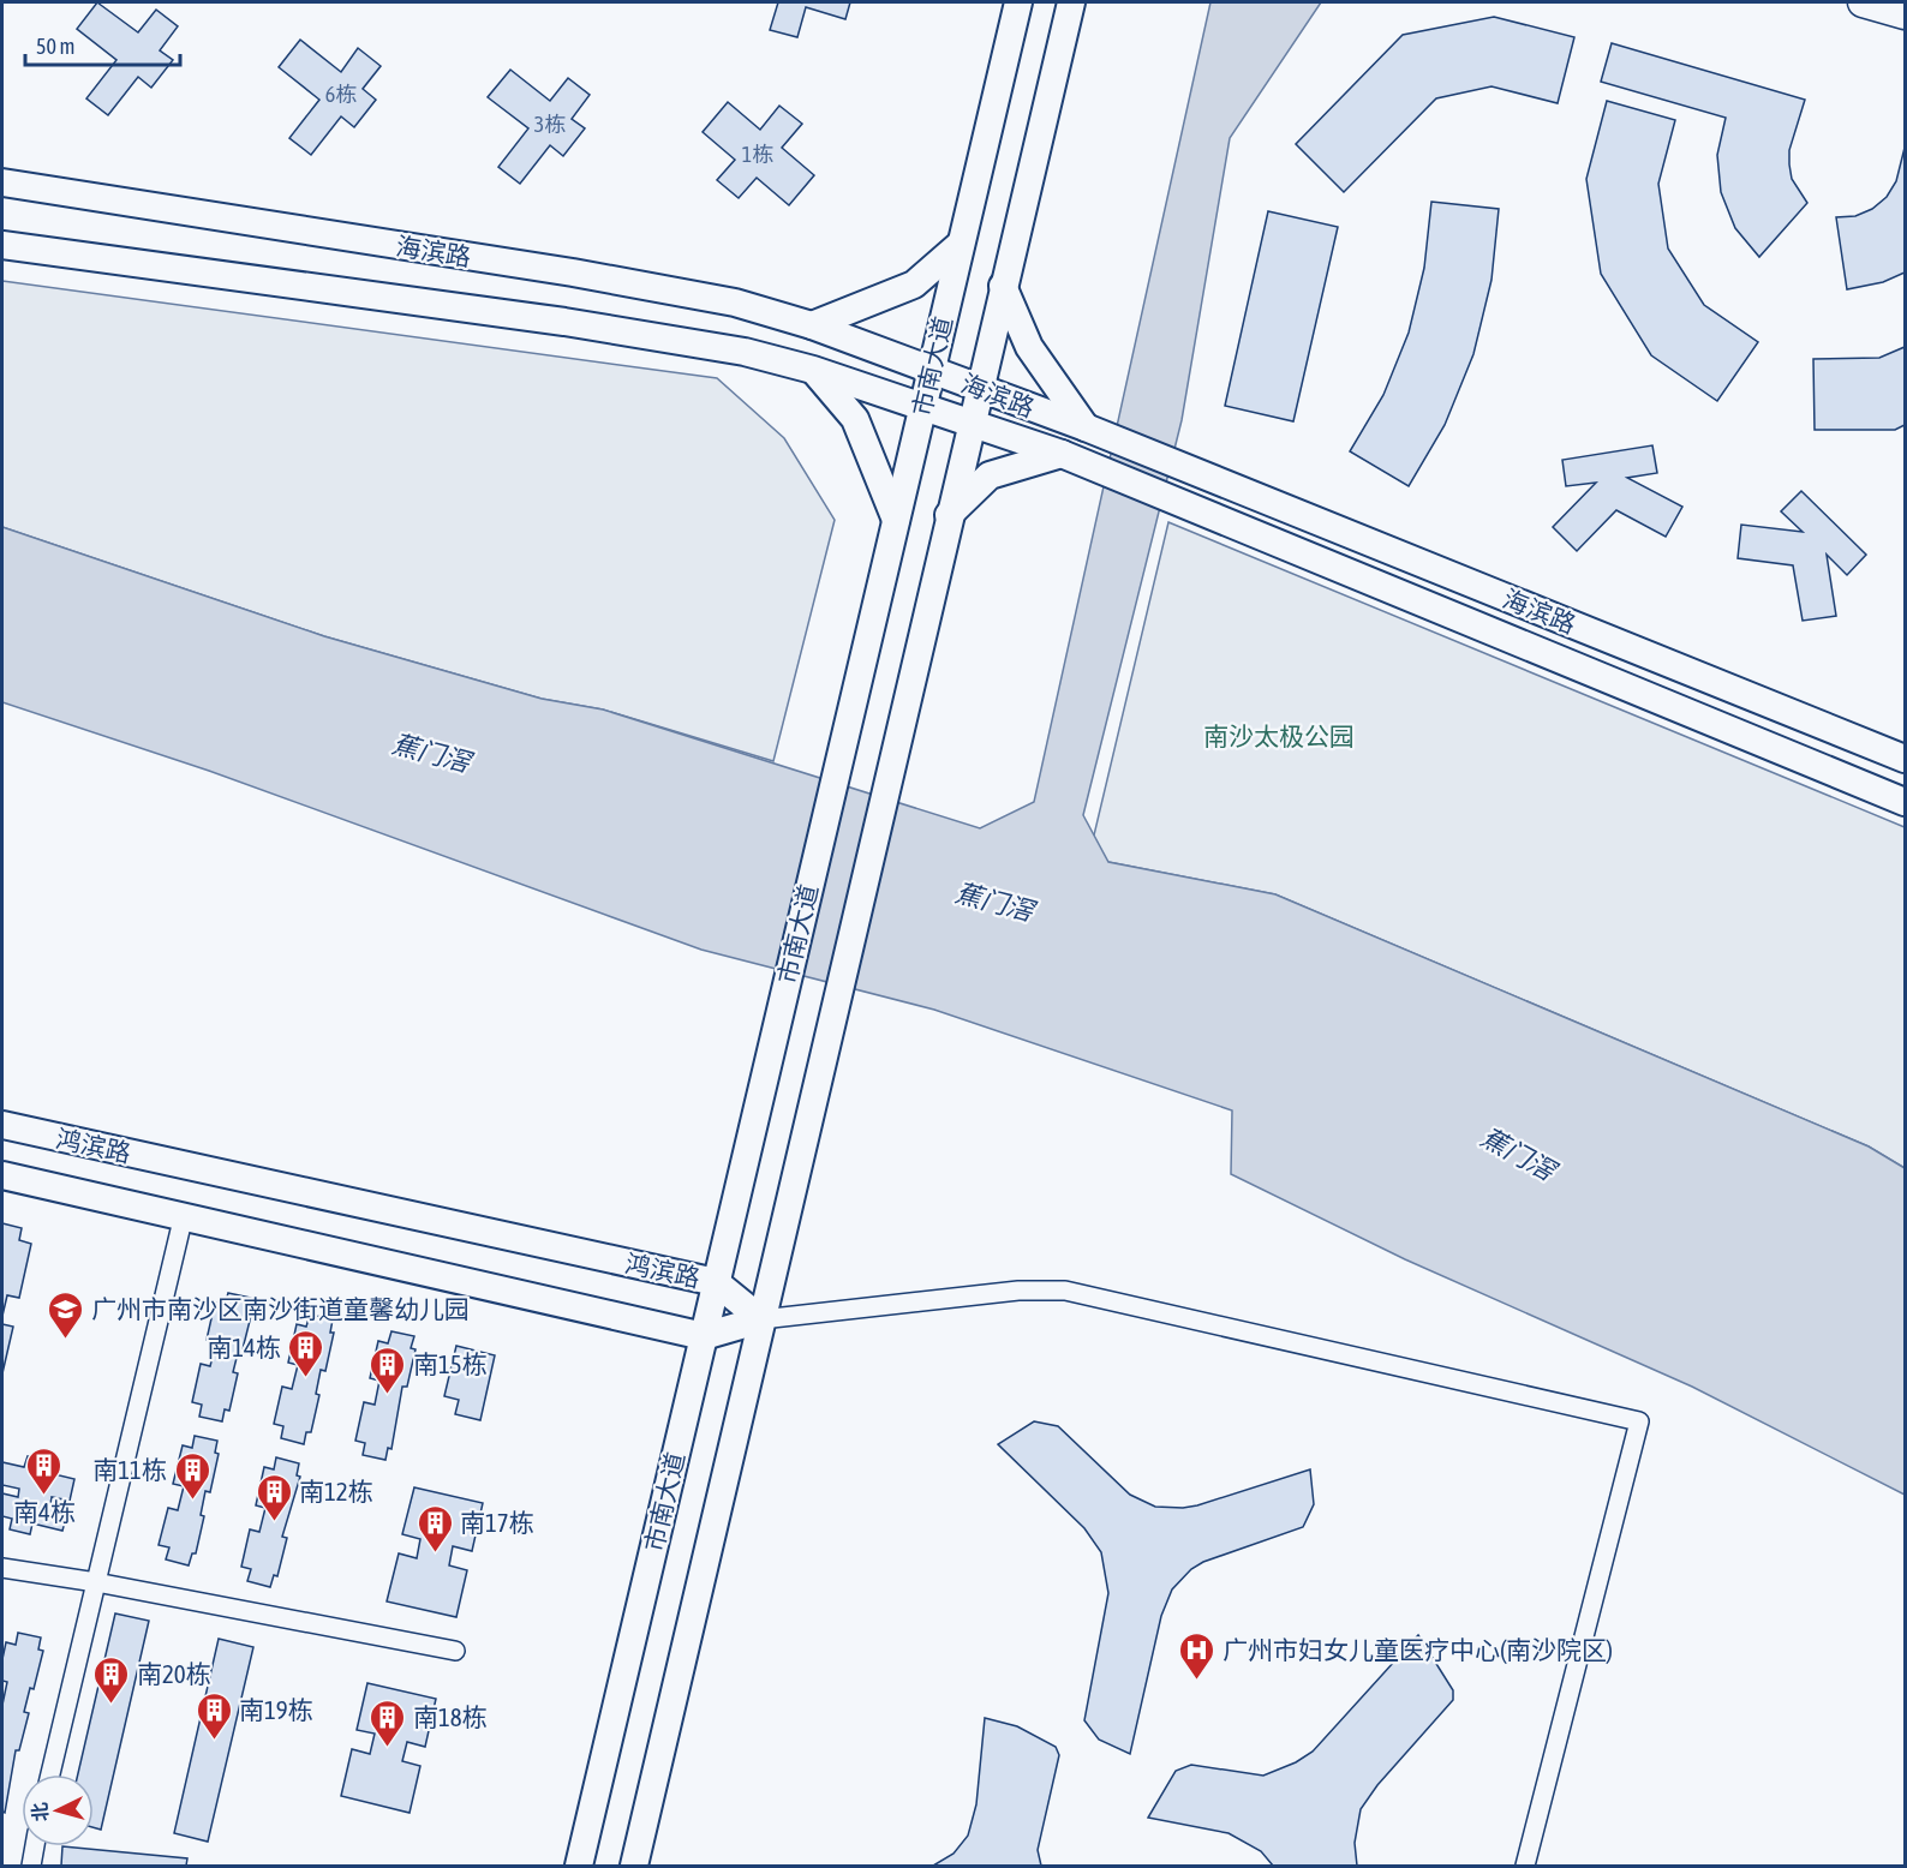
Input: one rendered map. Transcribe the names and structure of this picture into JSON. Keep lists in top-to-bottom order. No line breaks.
{"streets":{"street":["海滨路","市南大道","鸿滨路"]},"crossings":[["海滨路","市南大道"],["市南大道","鸿滨路"]],"water":["蕉门滘"],"parks":["南沙太极公园"],"places":{"school or university":["广州市南沙区南沙街道童馨幼儿园"],"building":["南14栋","南15栋","南4栋","南11栋","南12栋","南17栋","南20栋","南19栋","南18栋"],"hospital":["广州市妇女儿童医疗中心(南沙院区)"]},"house_numbers":["6栋","3栋","1栋"],"scale_bar":"50 m","north":"left"}
